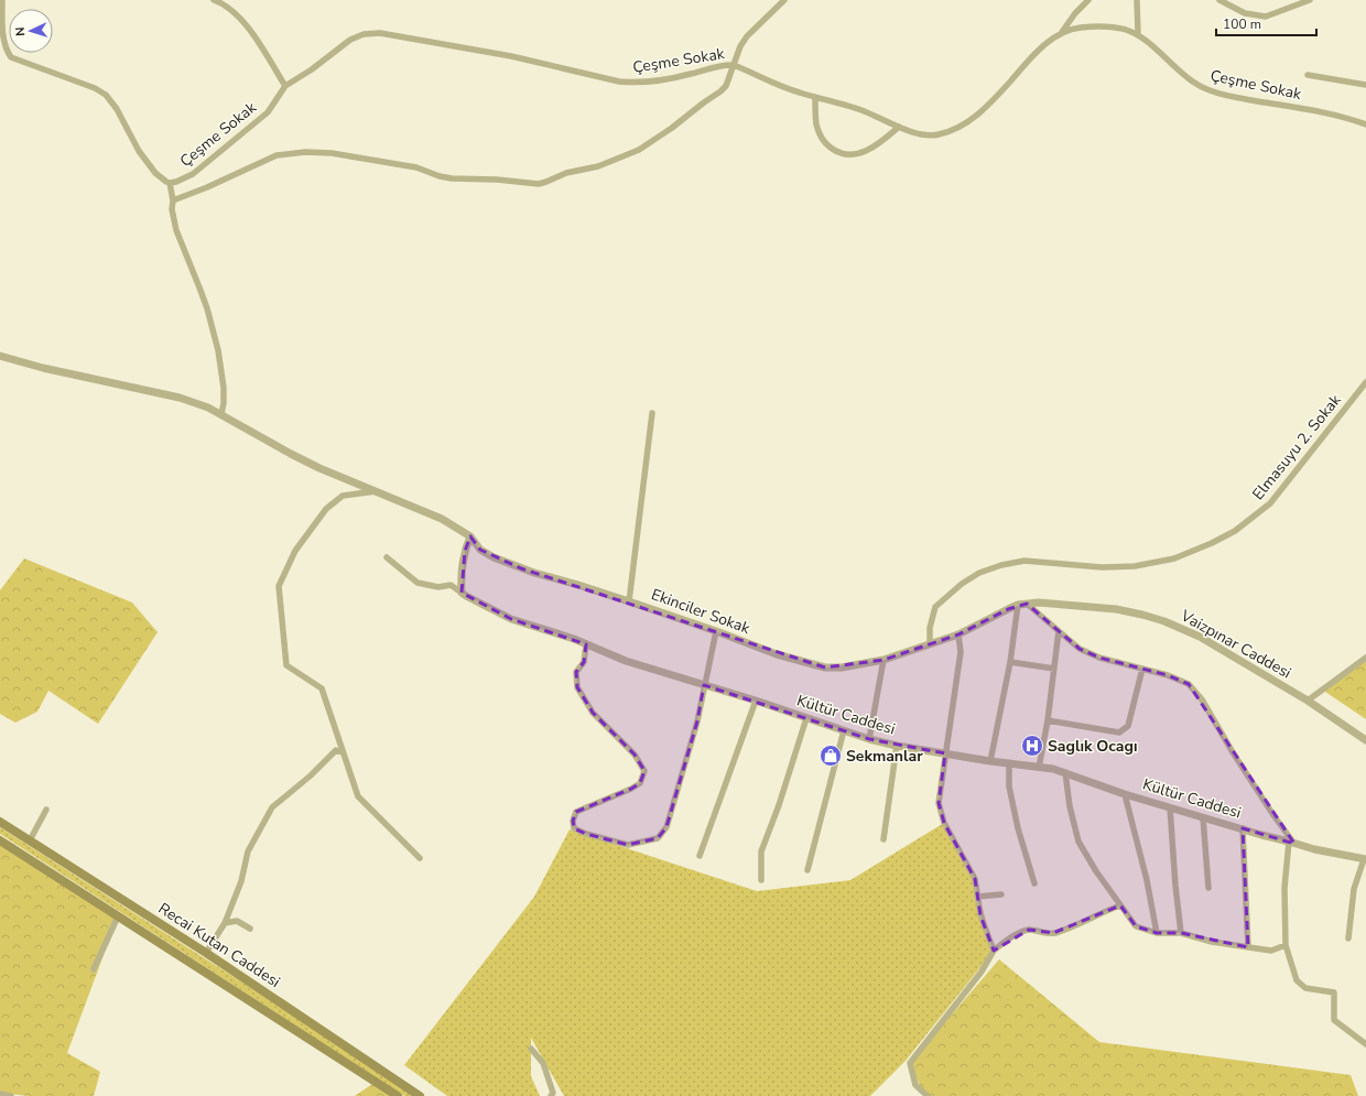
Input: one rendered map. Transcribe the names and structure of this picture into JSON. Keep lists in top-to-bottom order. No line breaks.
{"streets":{"main road":["Recai Kutan Caddesi"],"street":["Çeşme Sokak","Elmasuyu 2. Sokak","Ekinciler Sokak","Vaizpınar Caddesi","Kültür Caddesi"]},"crossings":[["Elmasuyu 2. Sokak","Ekinciler Sokak"],["Elmasuyu 2. Sokak","Vaizpınar Caddesi"],["Ekinciler Sokak","Vaizpınar Caddesi"]],"places":{"hospital":["Saglık Ocagı"],"shop":["Sekmanlar"]},"scale_bar":"100 m","north":"left"}
